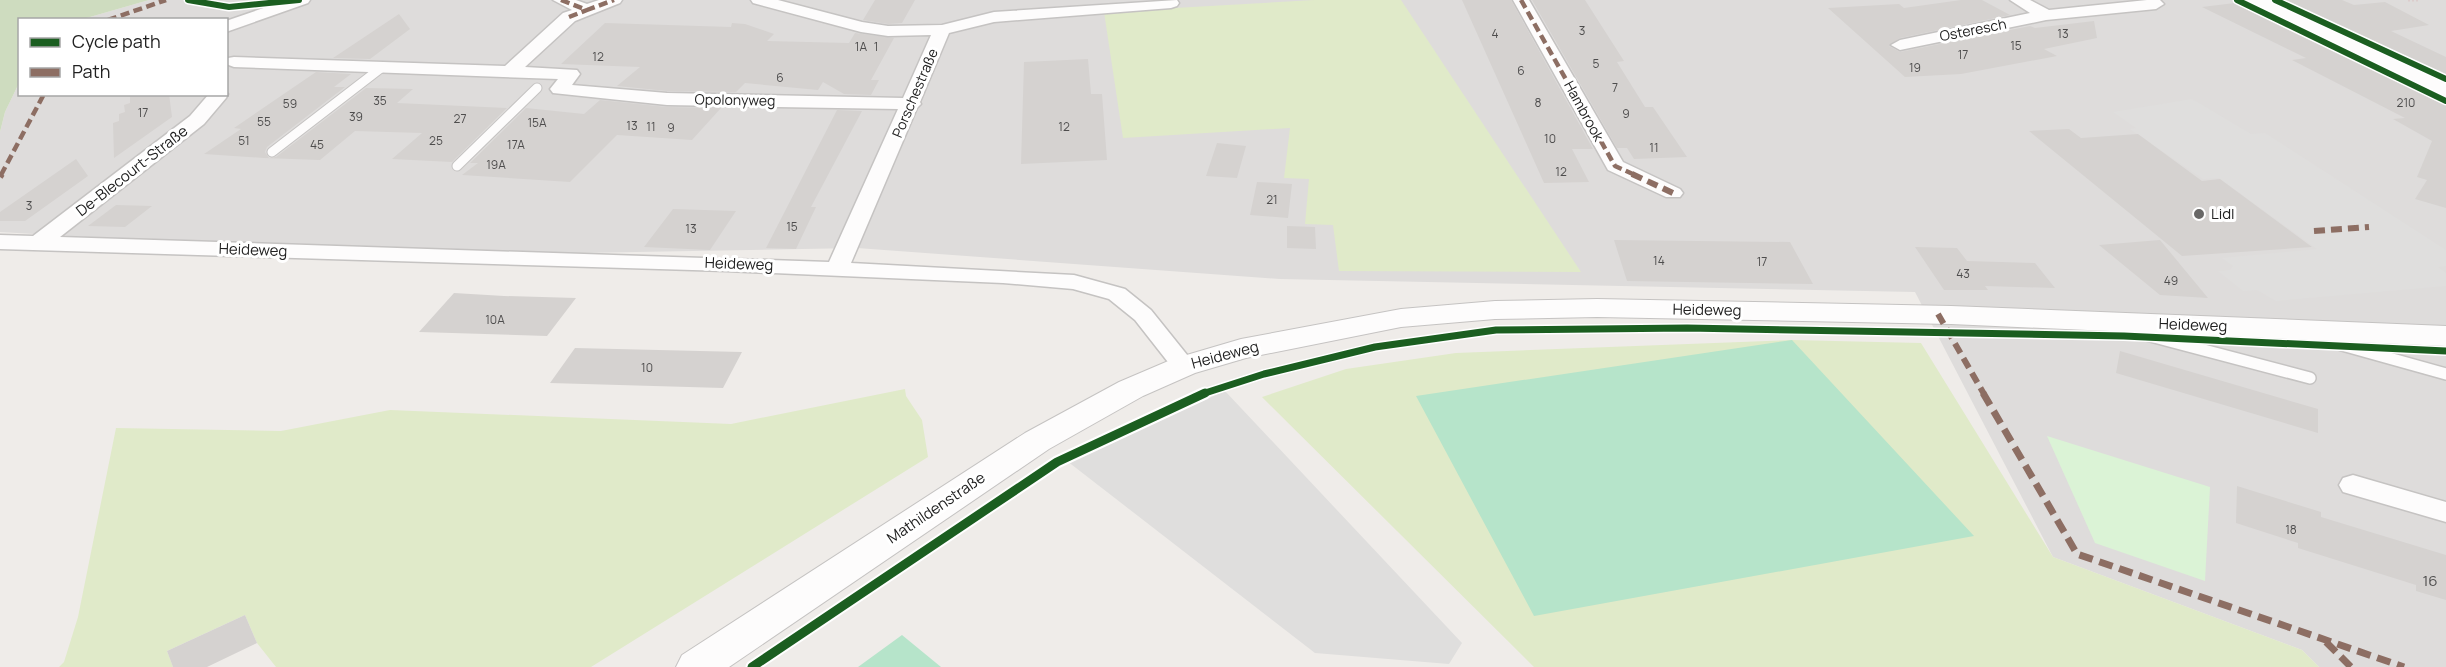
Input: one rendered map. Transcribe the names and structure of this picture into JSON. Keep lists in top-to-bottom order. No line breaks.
{"streets":{"street":["Osteresch","Porschestraße","Opolonyweg","Hambrook","De-Blecourt-Straße","Heideweg","Mathildenstraße"]},"crossings":[["Porschestraße","Opolonyweg"],["Porschestraße","Heideweg"],["De-Blecourt-Straße","Heideweg"],["Heideweg","Mathildenstraße"]],"places":["Lidl"],"house_numbers":["3","4","13","15","1A","1","17","12","5","19","6","6","7","35","8","210","59","17","9","39","27","55","15A","13","11","12","9","10","51","25","45","17A","11","19A","12","21","3","15","13","14","17","43","49","10A","10","18","16"],"legend":["Cycle path","Path"]}
